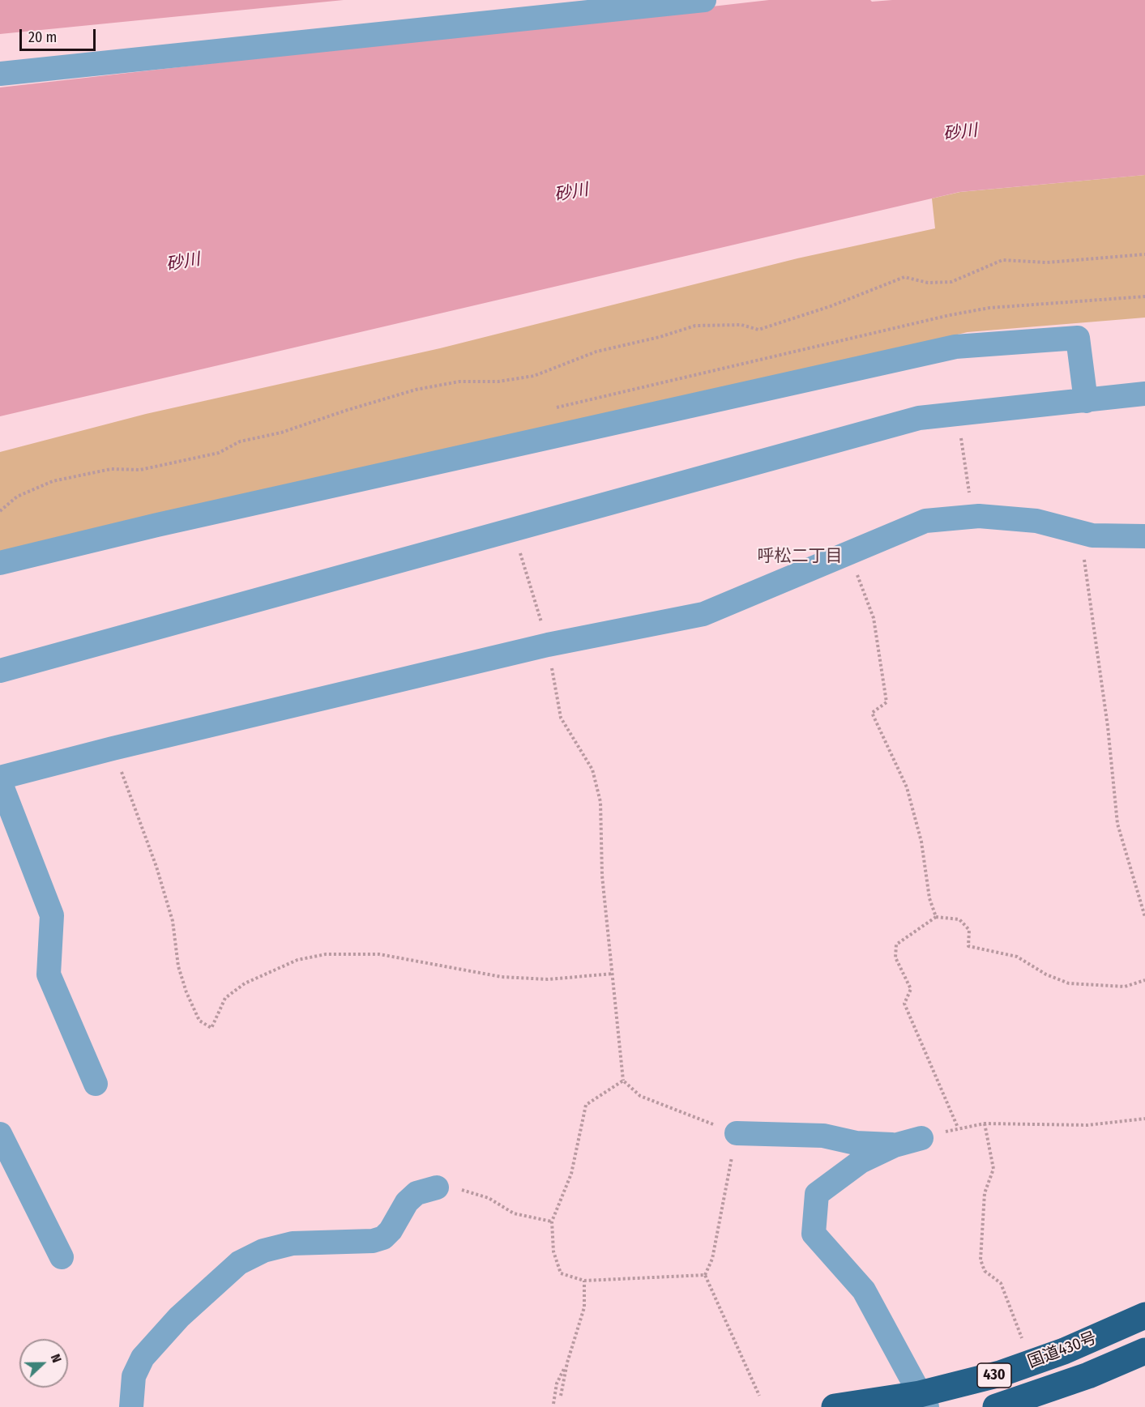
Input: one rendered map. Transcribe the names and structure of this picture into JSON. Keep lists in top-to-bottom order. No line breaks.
{"streets":{"highway":["国道430号","430"]},"districts":["呼松二丁目"],"water":["砂川"],"scale_bar":"20 m","north":"right"}
